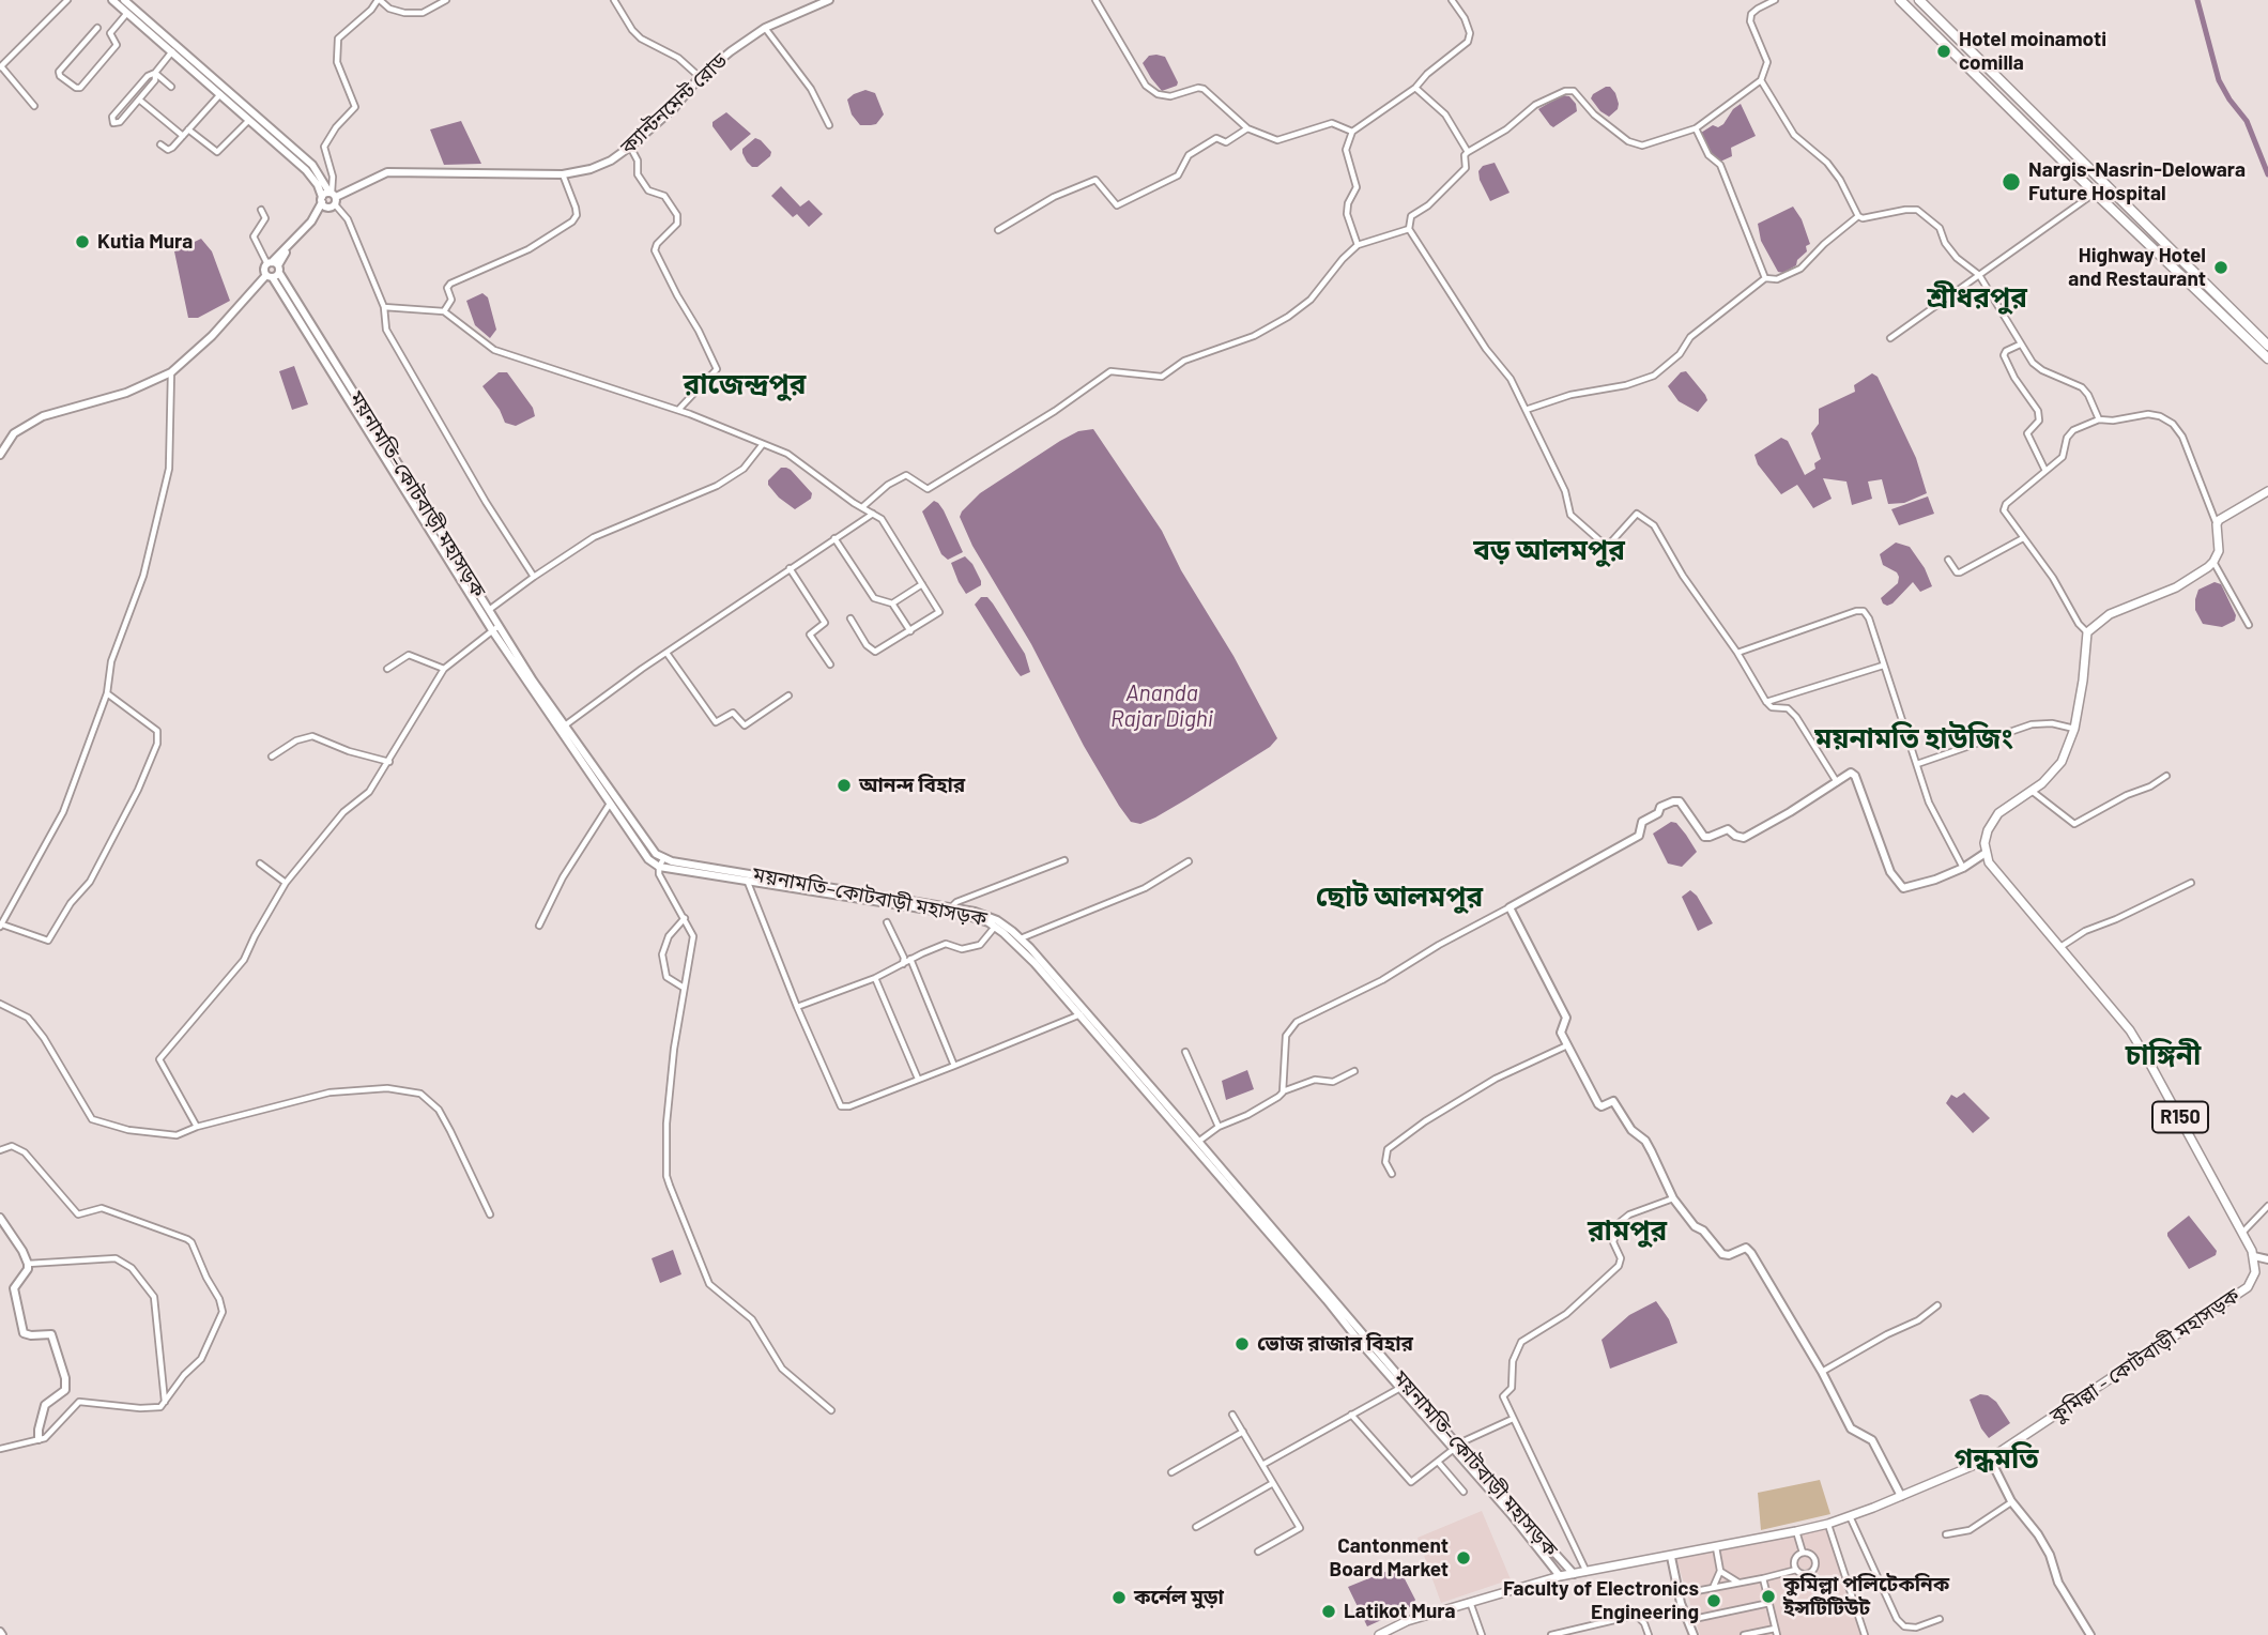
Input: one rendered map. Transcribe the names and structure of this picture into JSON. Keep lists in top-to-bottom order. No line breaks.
{"streets":{"main road":["ক্যান্টনমেন্ট রোড","ময়নামতি–কোটবাড়ী মহাসড়ক","R150","কুমিল্লা - কোটবাড়ী মহাসড়ক"]},"crossings":[["ময়নামতি–কোটবাড়ী মহাসড়ক","কুমিল্লা - কোটবাড়ী মহাসড়ক"],["R150","কুমিল্লা - কোটবাড়ী মহাসড়ক"]],"districts":["শ্রীধরপুর","রাজেন্দ্রপুর","বড় আলমপুর","ময়নামতি হাউজিং","ছোট আলমপুর","চাঙ্গিনী","রামপুর","গন্ধমতি"],"water":["Ananda Rajar Dighi"],"places":["Hotel moinamoti comilla","Nargis-Nasrin-Delowara Future Hospital","Kutia Mura","Highway Hotel and Restaurant","আনন্দ বিহার","ভোজ রাজার বিহার","Cantonment Board Market","কুমিল্লা পলিটেকনিক ইন্সটিটিউট","কর্নেল মুড়া","Faculty of Electronics Engineering","Latikot Mura"]}
